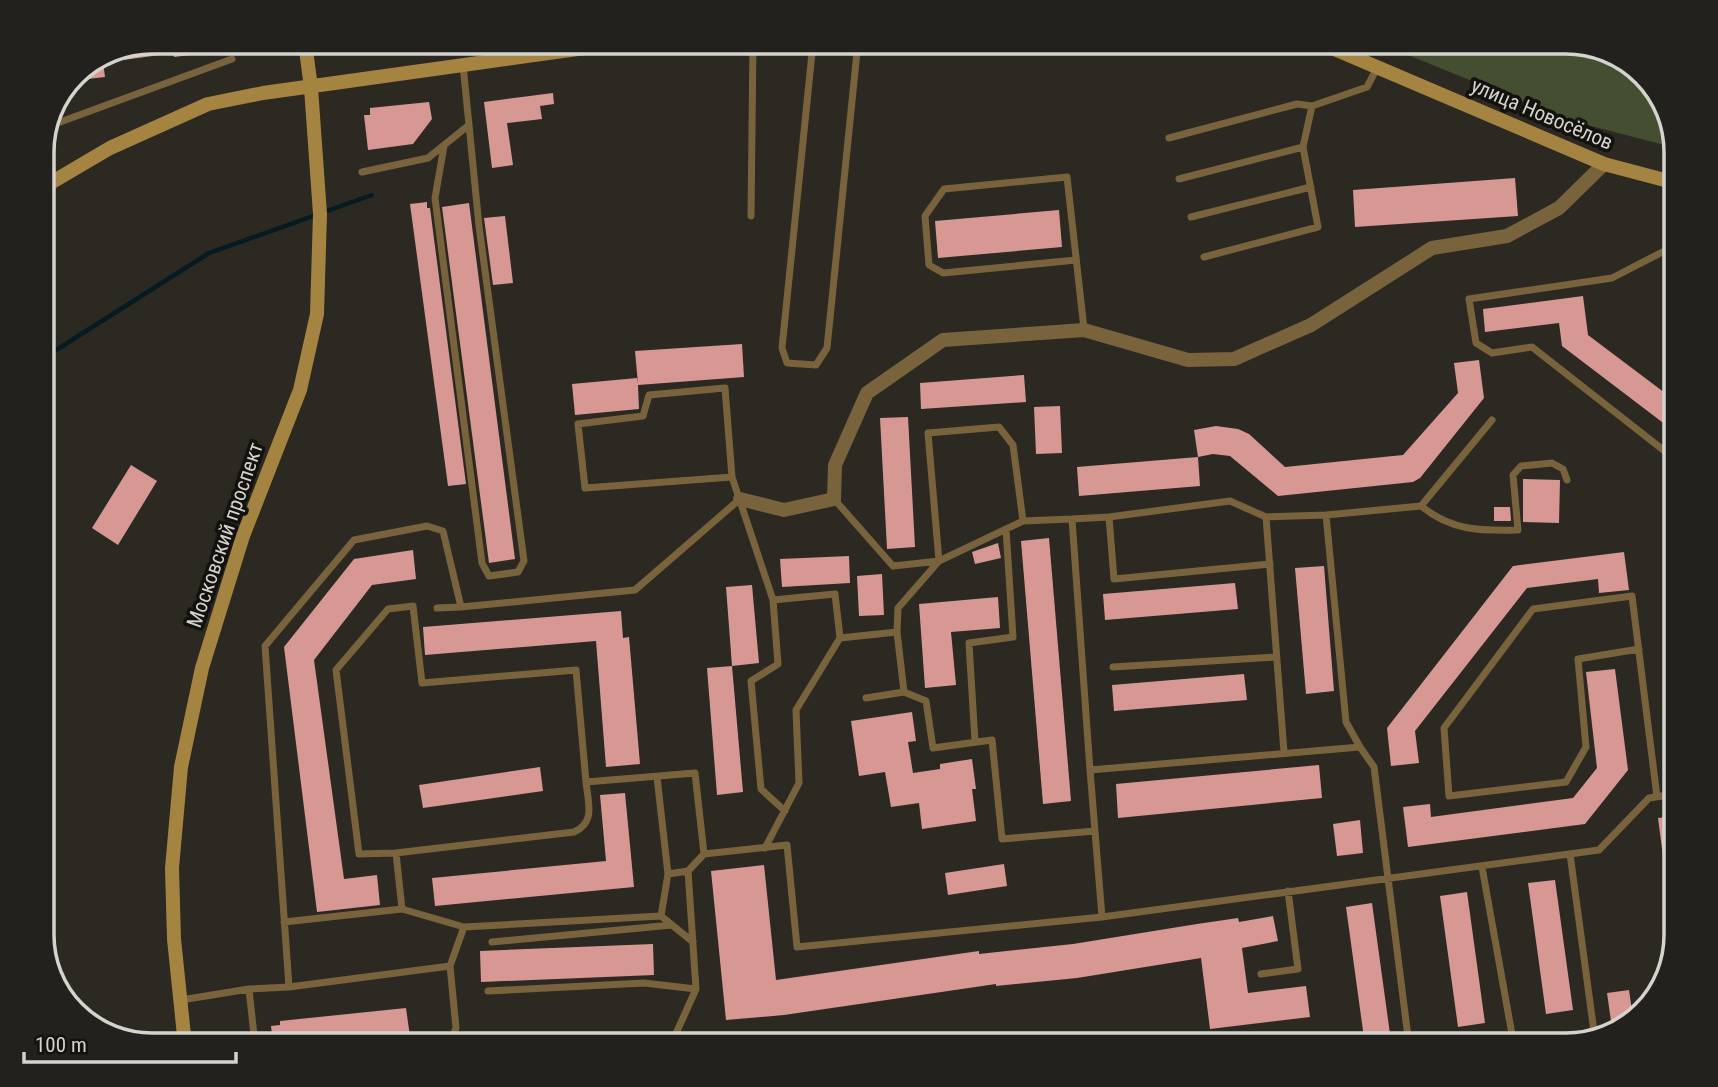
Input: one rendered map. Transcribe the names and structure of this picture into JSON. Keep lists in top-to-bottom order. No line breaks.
{"streets":{"main road":["улица Новосёлов","Московский проспект"]},"scale_bar":"100 m"}
